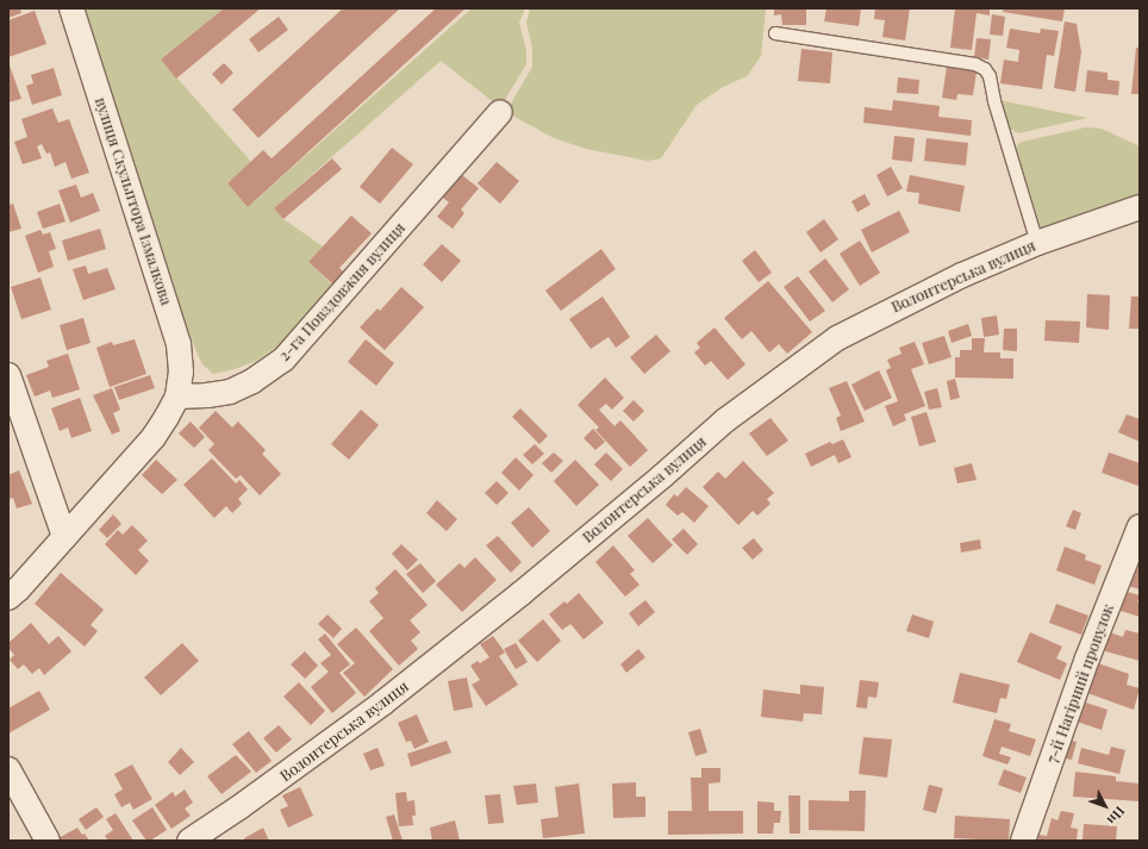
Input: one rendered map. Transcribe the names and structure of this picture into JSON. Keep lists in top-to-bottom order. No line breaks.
{"streets":{"street":["вулиця Скульптора Ізмалкова","Волонтерська вулиця","2-га Повздовжня вулиця","7-й Нагірний провулок"]},"crossings":[["вулиця Скульптора Ізмалкова","2-га Повздовжня вулиця"]],"north":"bottom right"}
